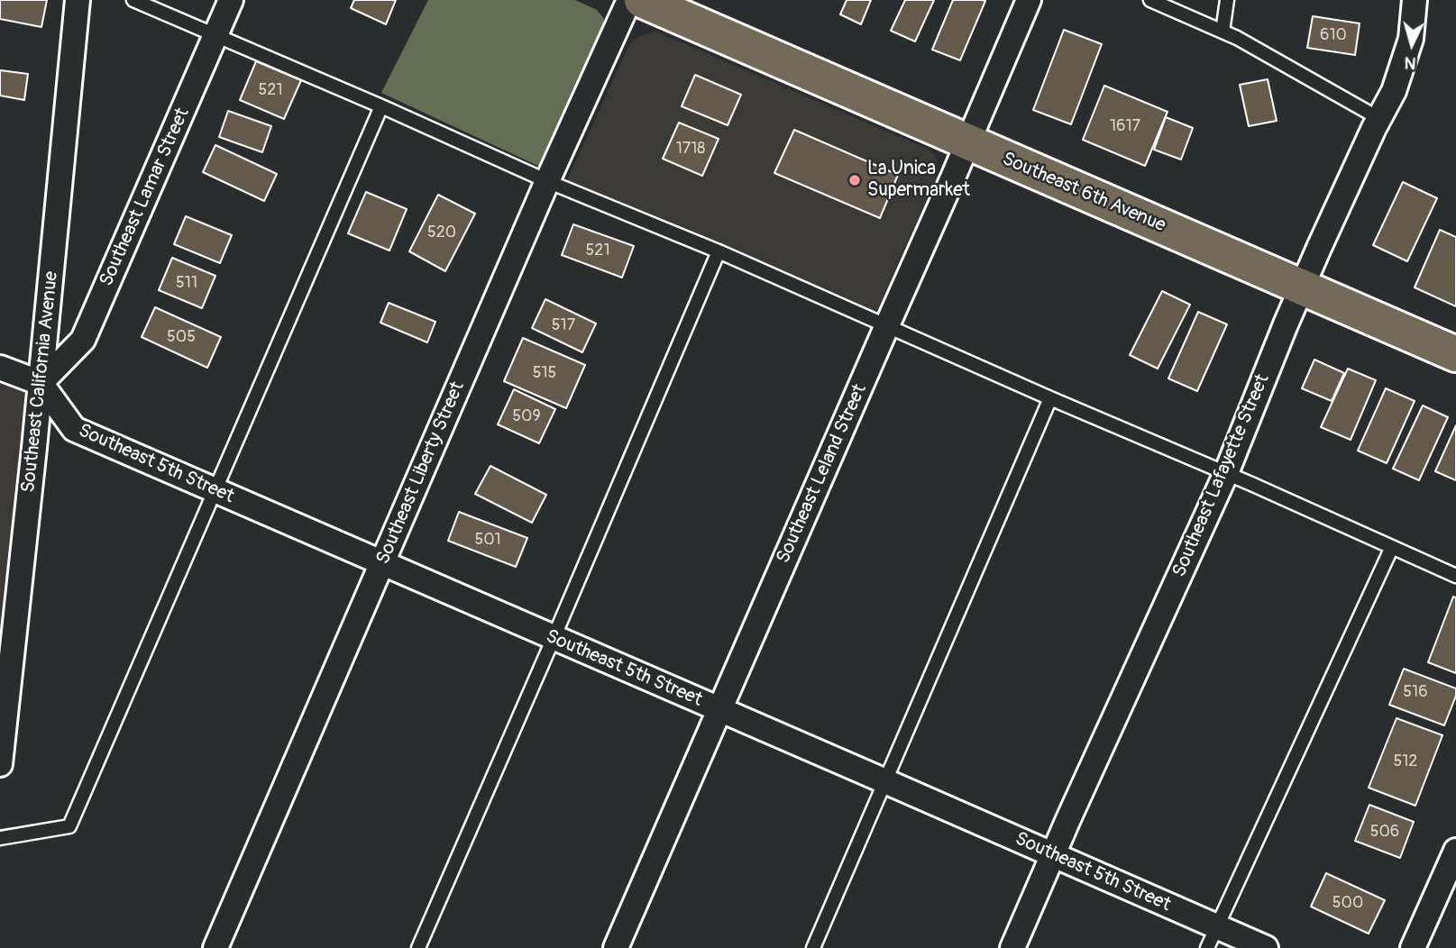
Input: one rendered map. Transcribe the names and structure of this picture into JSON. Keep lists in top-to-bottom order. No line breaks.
{"streets":{"main road":["Southeast 6th Avenue"],"street":["Southeast Lamar Street","Southeast California Avenue","Southeast 5th Street","Southeast Liberty Street","Southeast Leland Street","Southeast Lafayette Street"]},"crossings":[["Southeast 6th Avenue","Southeast Leland Street"],["Southeast 6th Avenue","Southeast Lafayette Street"],["Southeast Lamar Street","Southeast California Avenue"],["Southeast Lamar Street","Southeast 5th Street"],["Southeast California Avenue","Southeast 5th Street"],["Southeast 5th Street","Southeast Liberty Street"],["Southeast 5th Street","Southeast Leland Street"],["Southeast 5th Street","Southeast Lafayette Street"]],"places":["La Unica Supermarket"],"house_numbers":["610","521","1617","1718","520","521","511","517","505","515","509","501","516","512","506","500"],"north":"bottom"}
